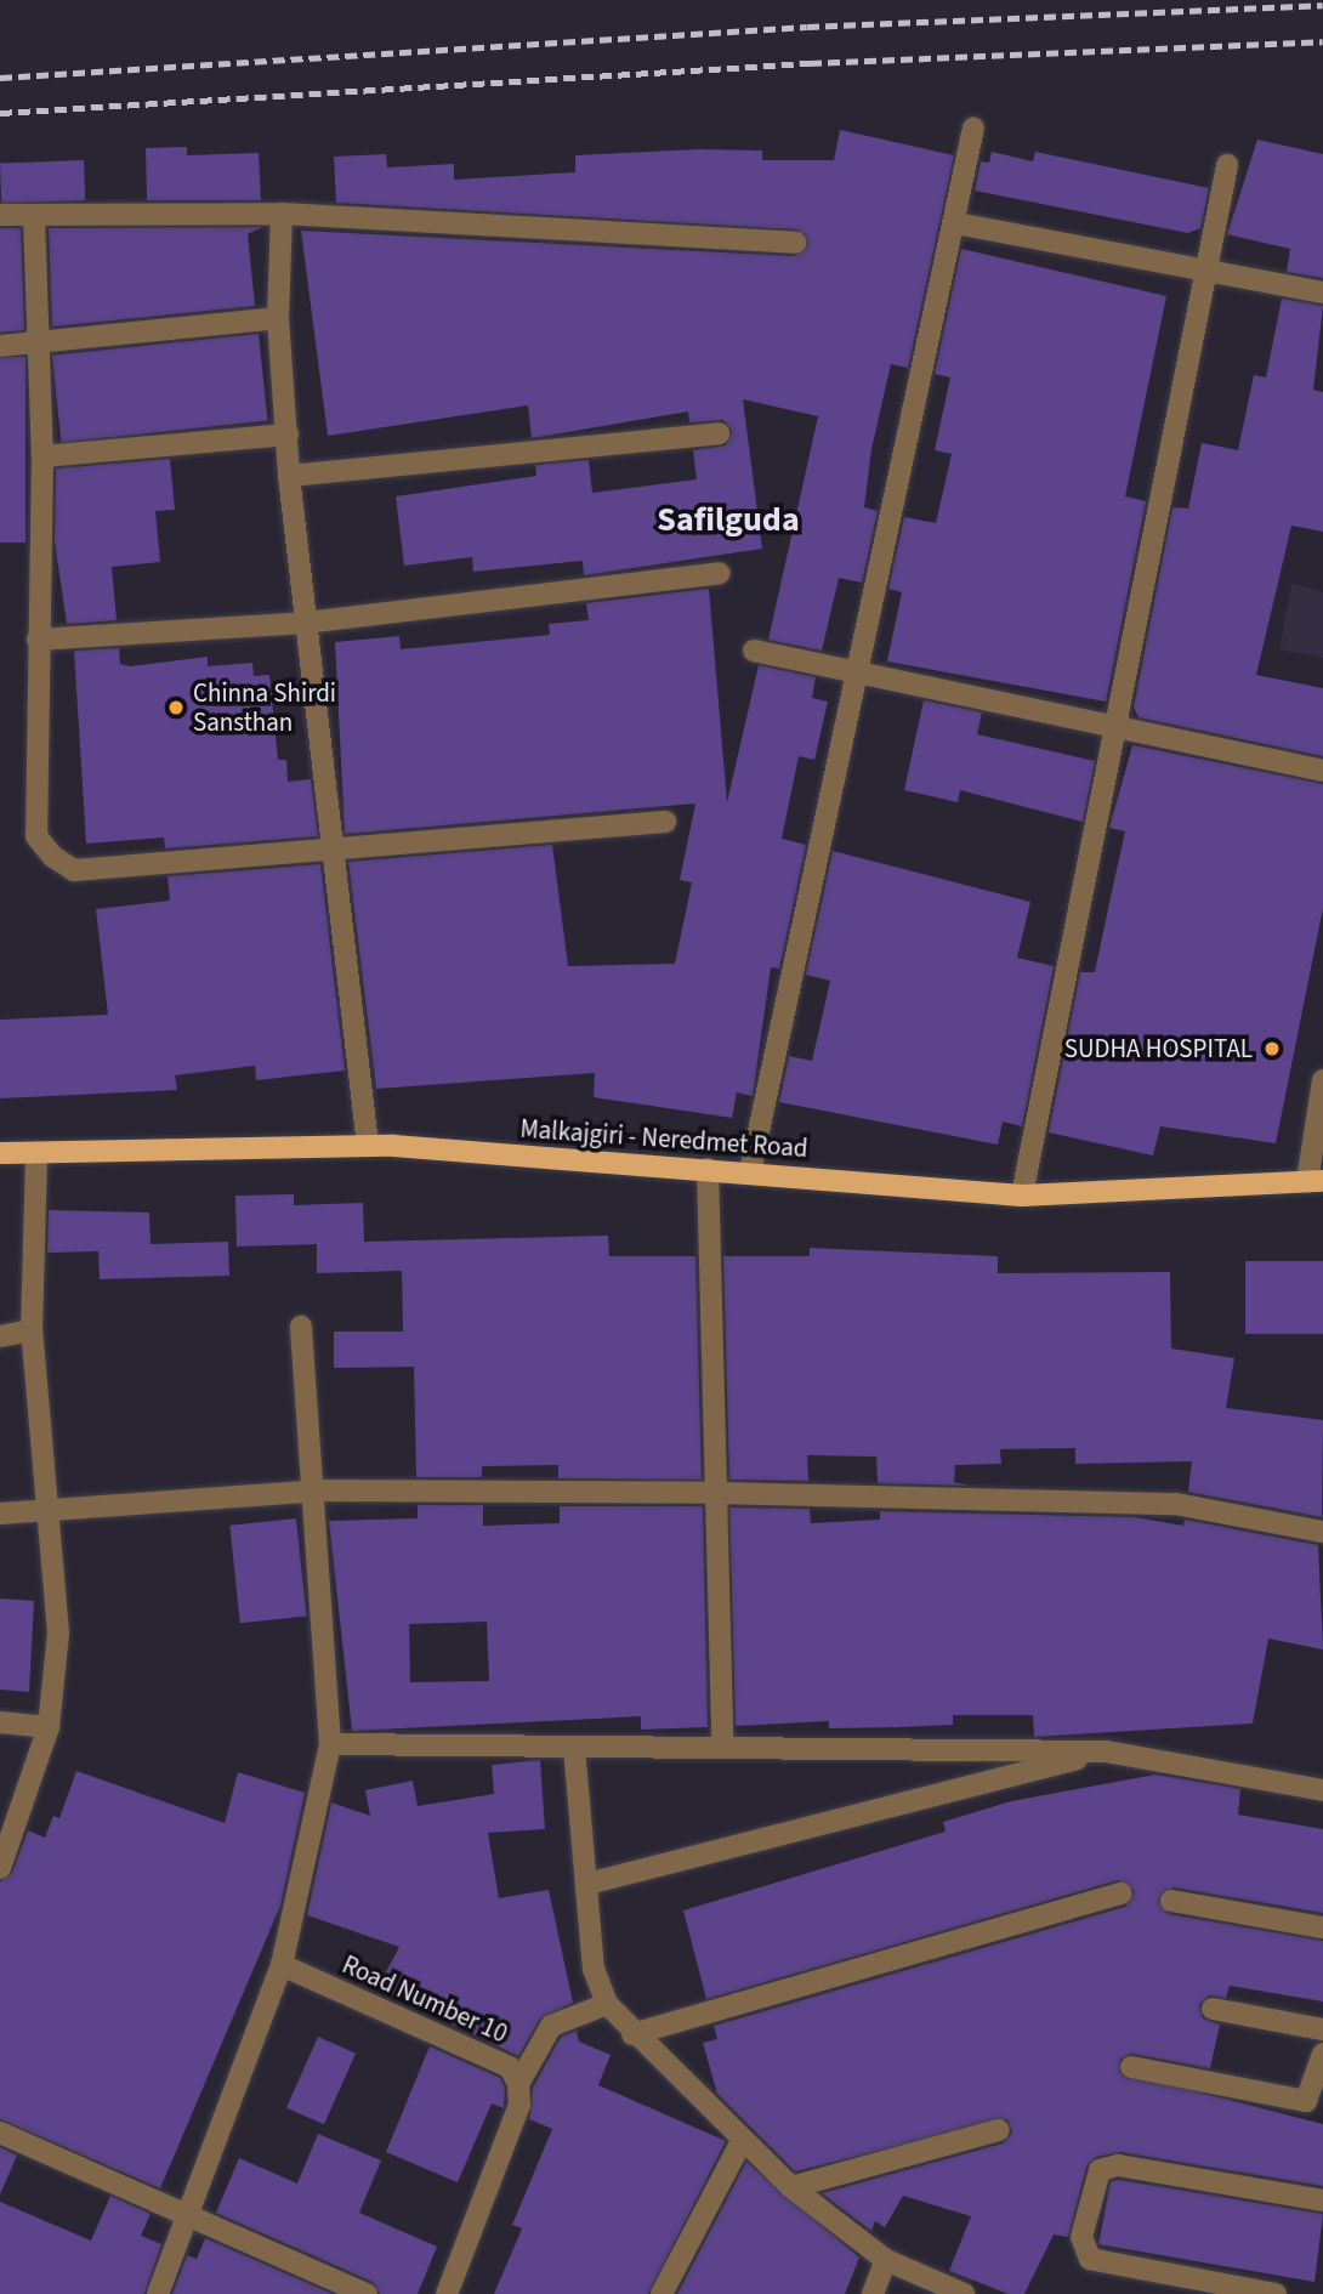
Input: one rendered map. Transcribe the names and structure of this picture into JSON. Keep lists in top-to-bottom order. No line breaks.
{"streets":{"main road":["Malkajgiri - Neredmet Road"],"street":["Road Number 10"]},"districts":["Safilguda"],"places":["Chinna Shirdi Sansthan","SUDHA HOSPITAL"]}
